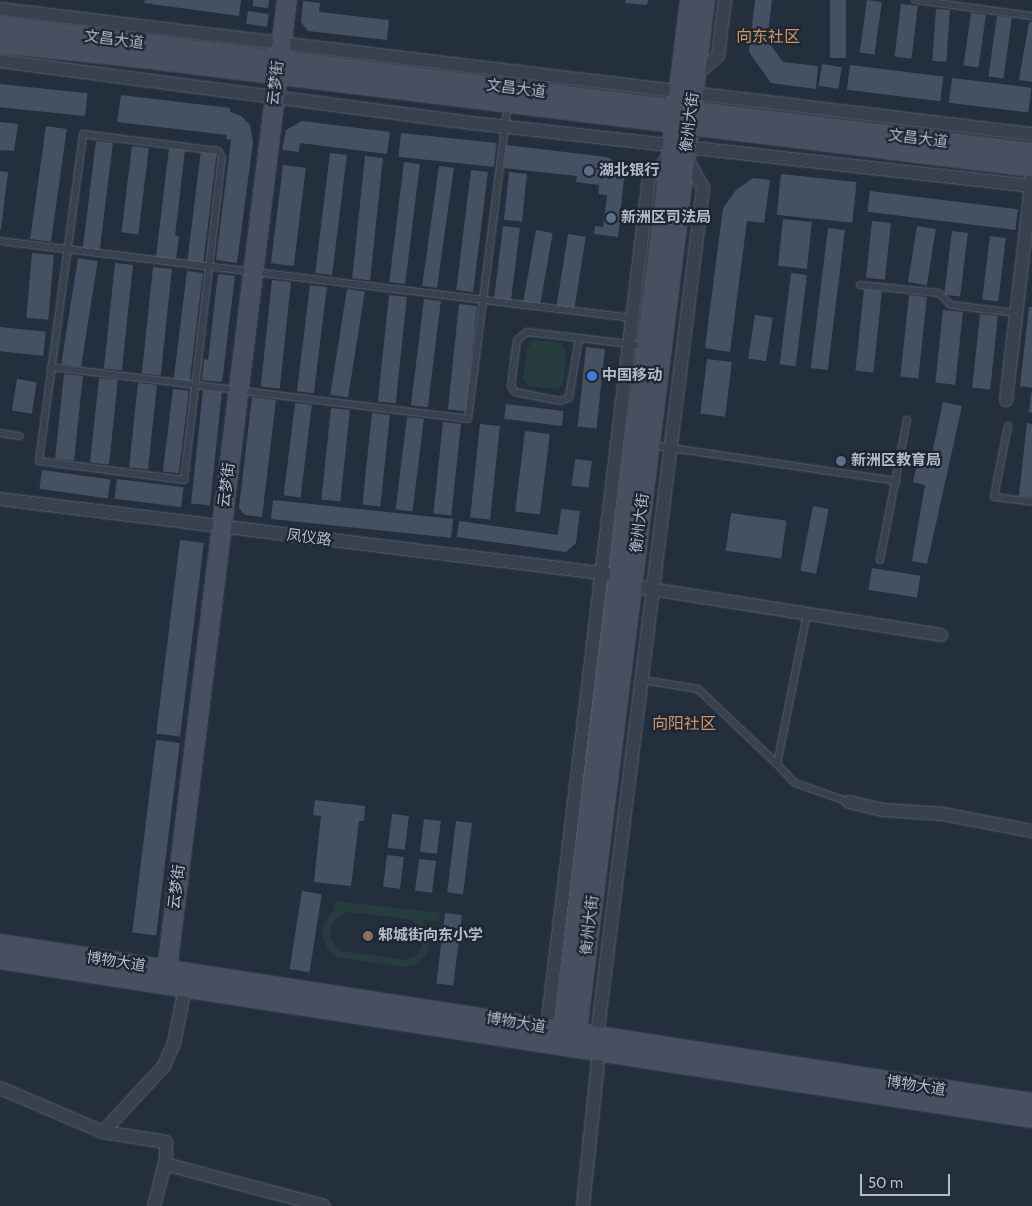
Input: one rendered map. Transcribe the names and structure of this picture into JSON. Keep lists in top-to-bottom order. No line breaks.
{"streets":{"main road":["文昌大道","云梦街","衡州大街","博物大道"],"street":["凤仪路"]},"crossings":[["文昌大道","云梦街"],["文昌大道","衡州大街"],["云梦街","凤仪路"],["云梦街","博物大道"],["衡州大街","凤仪路"],["衡州大街","博物大道"]],"districts":["向东社区","向阳社区"],"places":["湖北银行","新洲区司法局","中国移动","新洲区教育局","邾城街向东小学"],"scale_bar":"50 m"}
